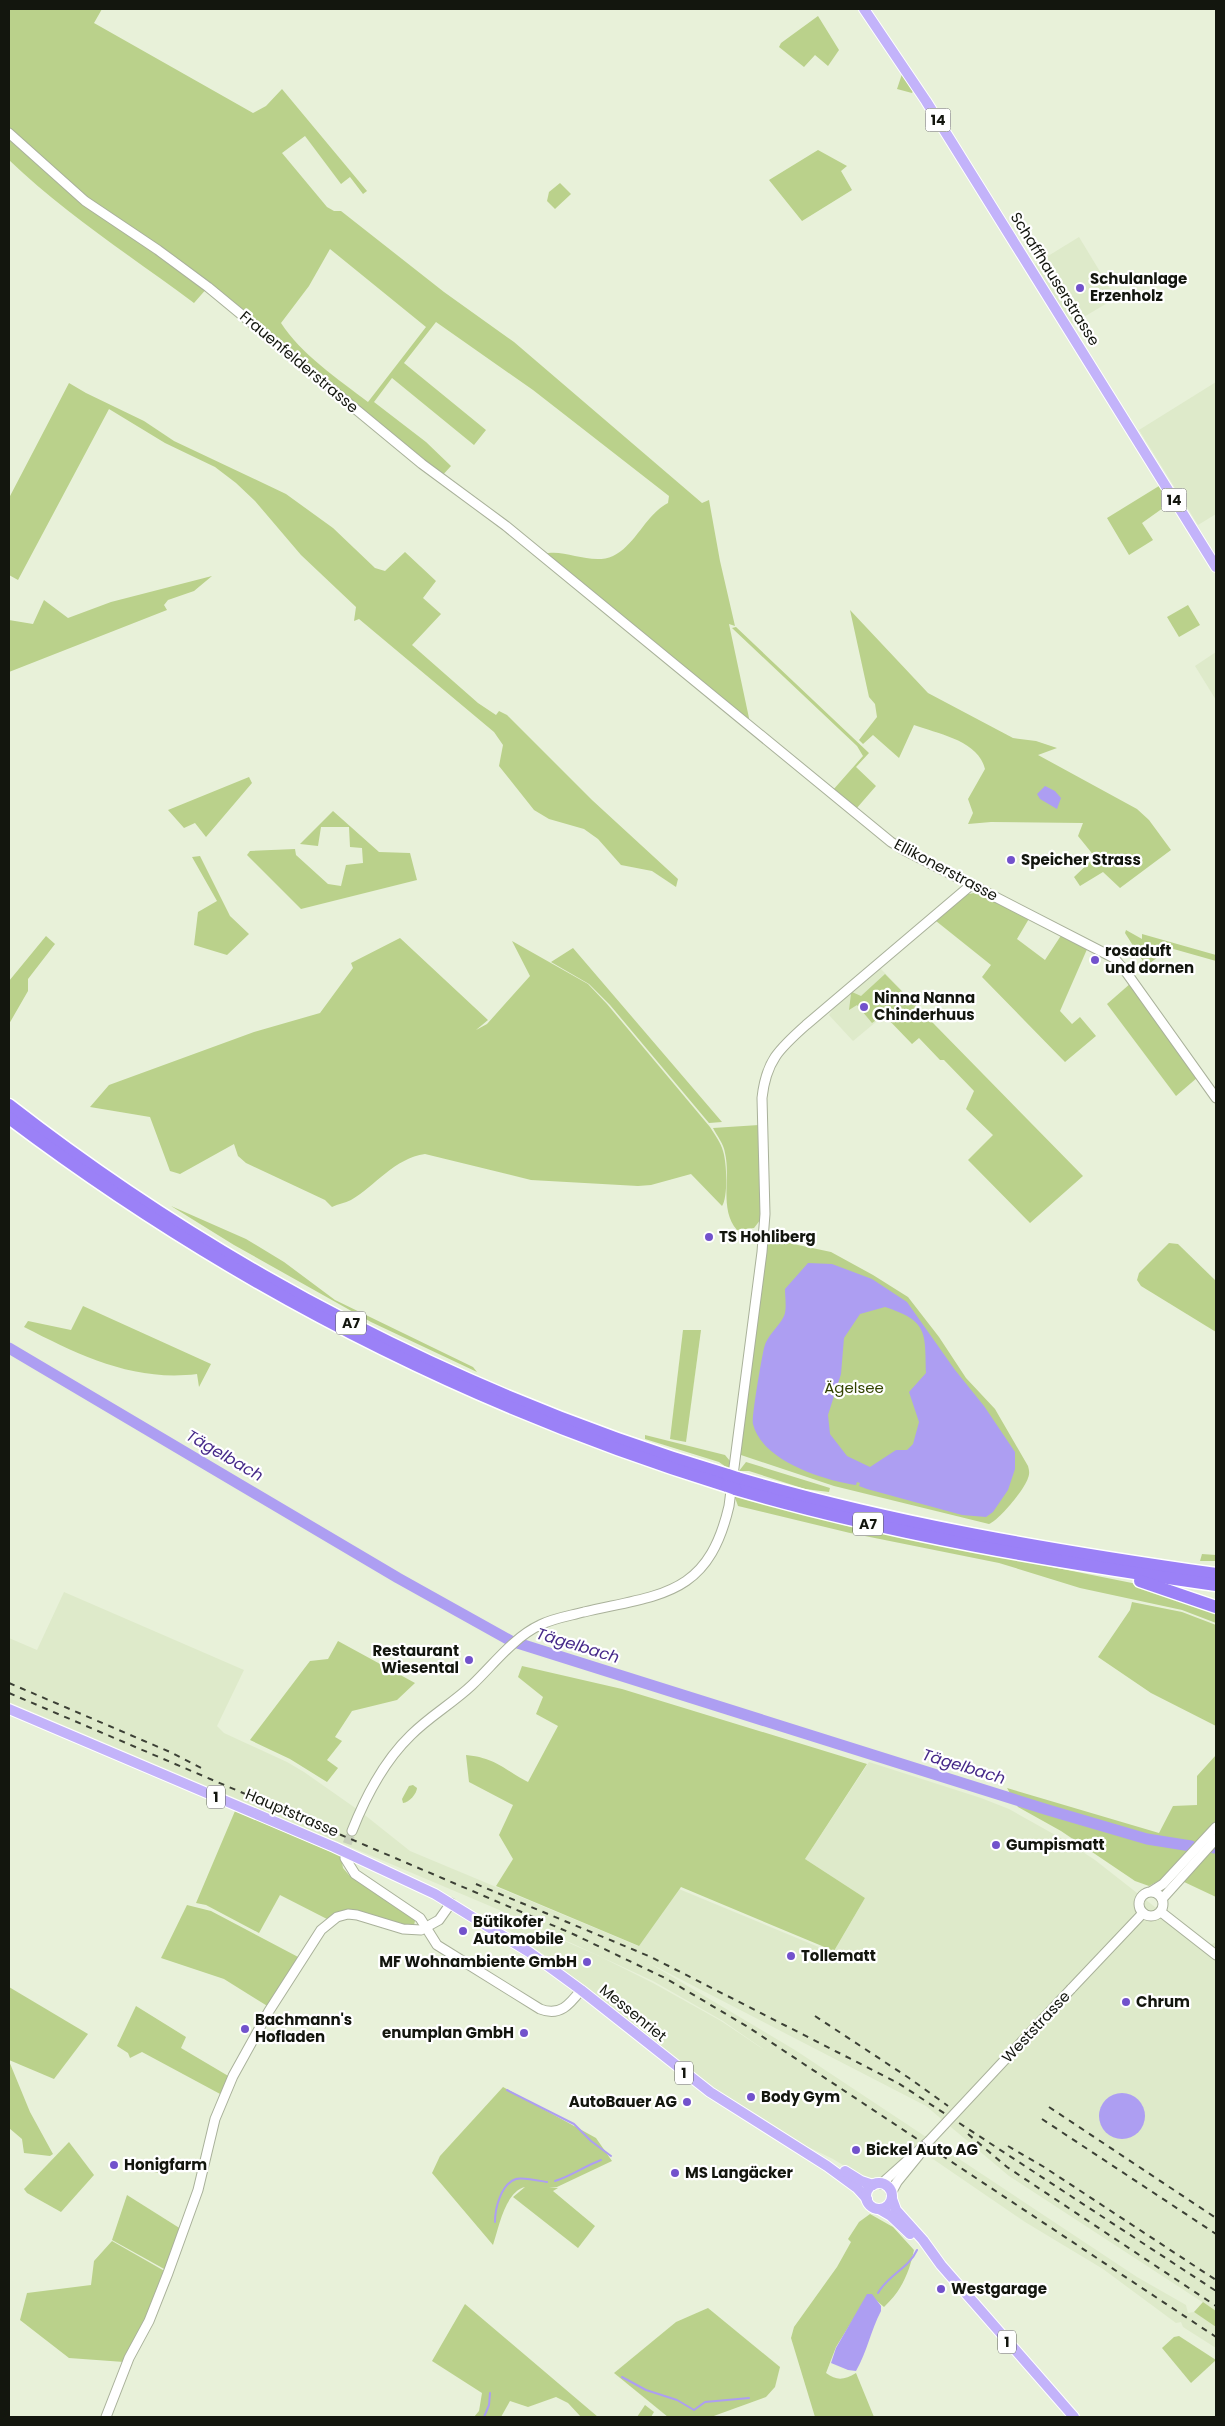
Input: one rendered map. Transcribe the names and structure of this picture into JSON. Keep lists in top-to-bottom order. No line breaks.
{"streets":{"highway":["A7"],"main road":["14","Schaffhauserstrasse","1","Hauptstrasse","Messenriet"],"street":["Frauenfelderstrasse","Ellikonerstrasse","Weststrasse"]},"crossings":[["Frauenfelderstrasse","Ellikonerstrasse"],["1","Messenriet"],["1","Weststrasse"],["Hauptstrasse","Messenriet"],["Messenriet","Weststrasse"]],"water":["Tägelbach"],"parks":["Ägelsee"],"places":["Schulanlage Erzenholz","Speicher Strass","rosaduft und dornen","Ninna Nanna Chinderhuus","TS Hohliberg","Restaurant Wiesental","Gumpismatt","Bütikofer Automobile","Tollematt","MF Wohnambiente GmbH","Chrum","Bachmann's Hofladen","enumplan GmbH","Body Gym","AutoBauer AG","Bickel Auto AG","Honigfarm","MS Langäcker","Westgarage"]}
